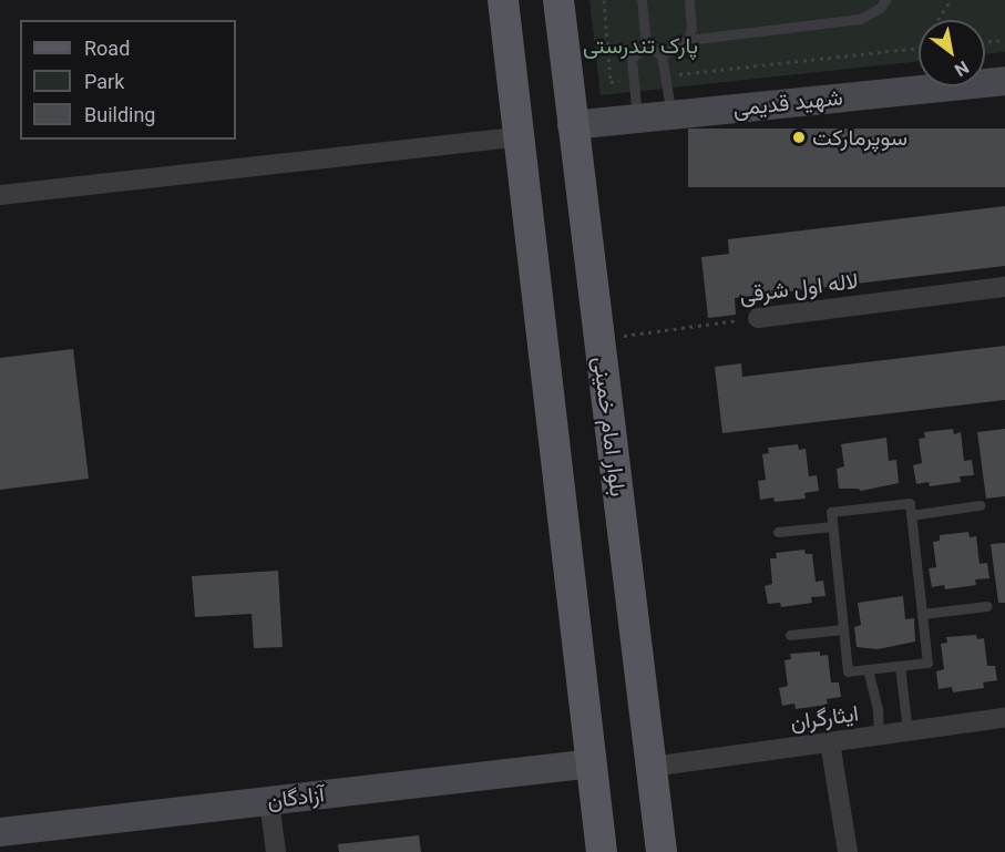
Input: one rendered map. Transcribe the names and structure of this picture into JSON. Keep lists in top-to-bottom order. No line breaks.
{"streets":{"main road":["بلوار امام خمینی"],"street":["شهید قدیمی","لاله اول شرقی","ایثارگران","آزادگان"]},"crossings":[["شهید قدیمی","بلوار امام خمینی"],["لاله اول شرقی","بلوار امام خمینی"],["بلوار امام خمینی","ایثارگران"]],"parks":["پارک تندرستی"],"places":["سوپرمارکت"],"legend":["Road","Park","Building"],"north":"bottom right"}
